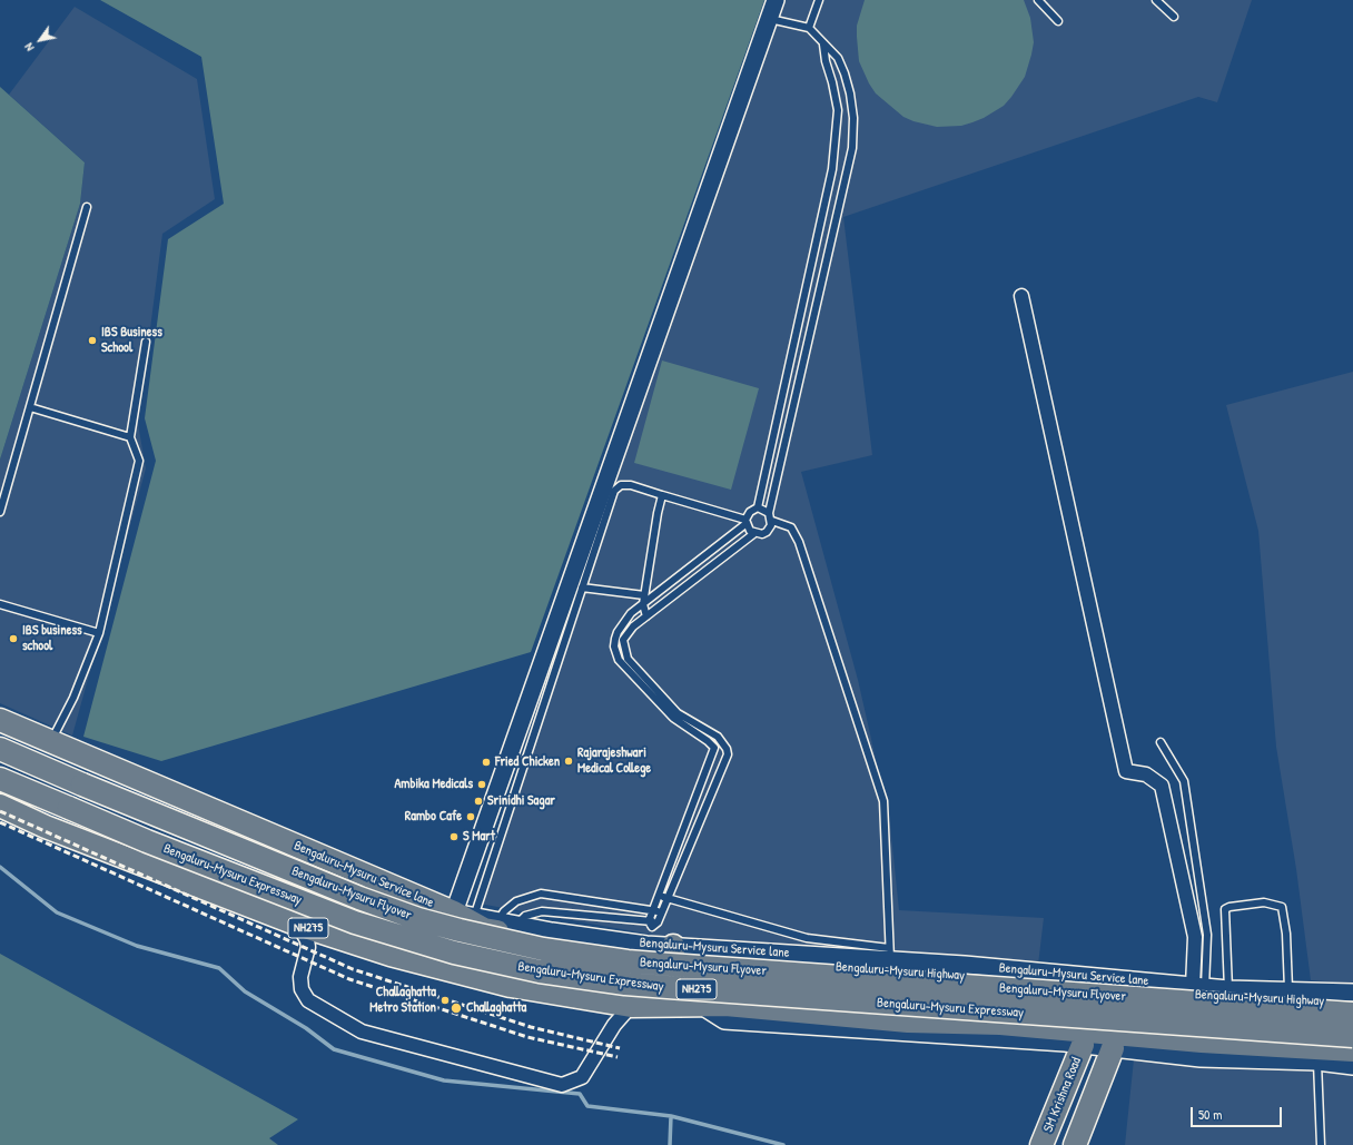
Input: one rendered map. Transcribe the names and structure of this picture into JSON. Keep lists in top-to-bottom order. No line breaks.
{"streets":{"highway":["Bengaluru-Mysuru Expressway","Bengaluru-Mysuru Service lane","Bengaluru-Mysuru Flyover","NH275","Bengaluru-Mysuru Highway","SM Krishna Road"]},"crossings":[["Bengaluru-Mysuru Expressway","SM Krishna Road"],["Bengaluru-Mysuru Service lane","Bengaluru-Mysuru Highway"]],"places":["IBS Business School","IBS business school","Rajarajeshwari Medical College","Fried Chicken","Ambika Medicals","Srinidhi Sagar","Rambo Cafe","S Mart","Challaghatta Metro Station","Challaghatta"],"scale_bar":"50 m","north":"bottom left"}
